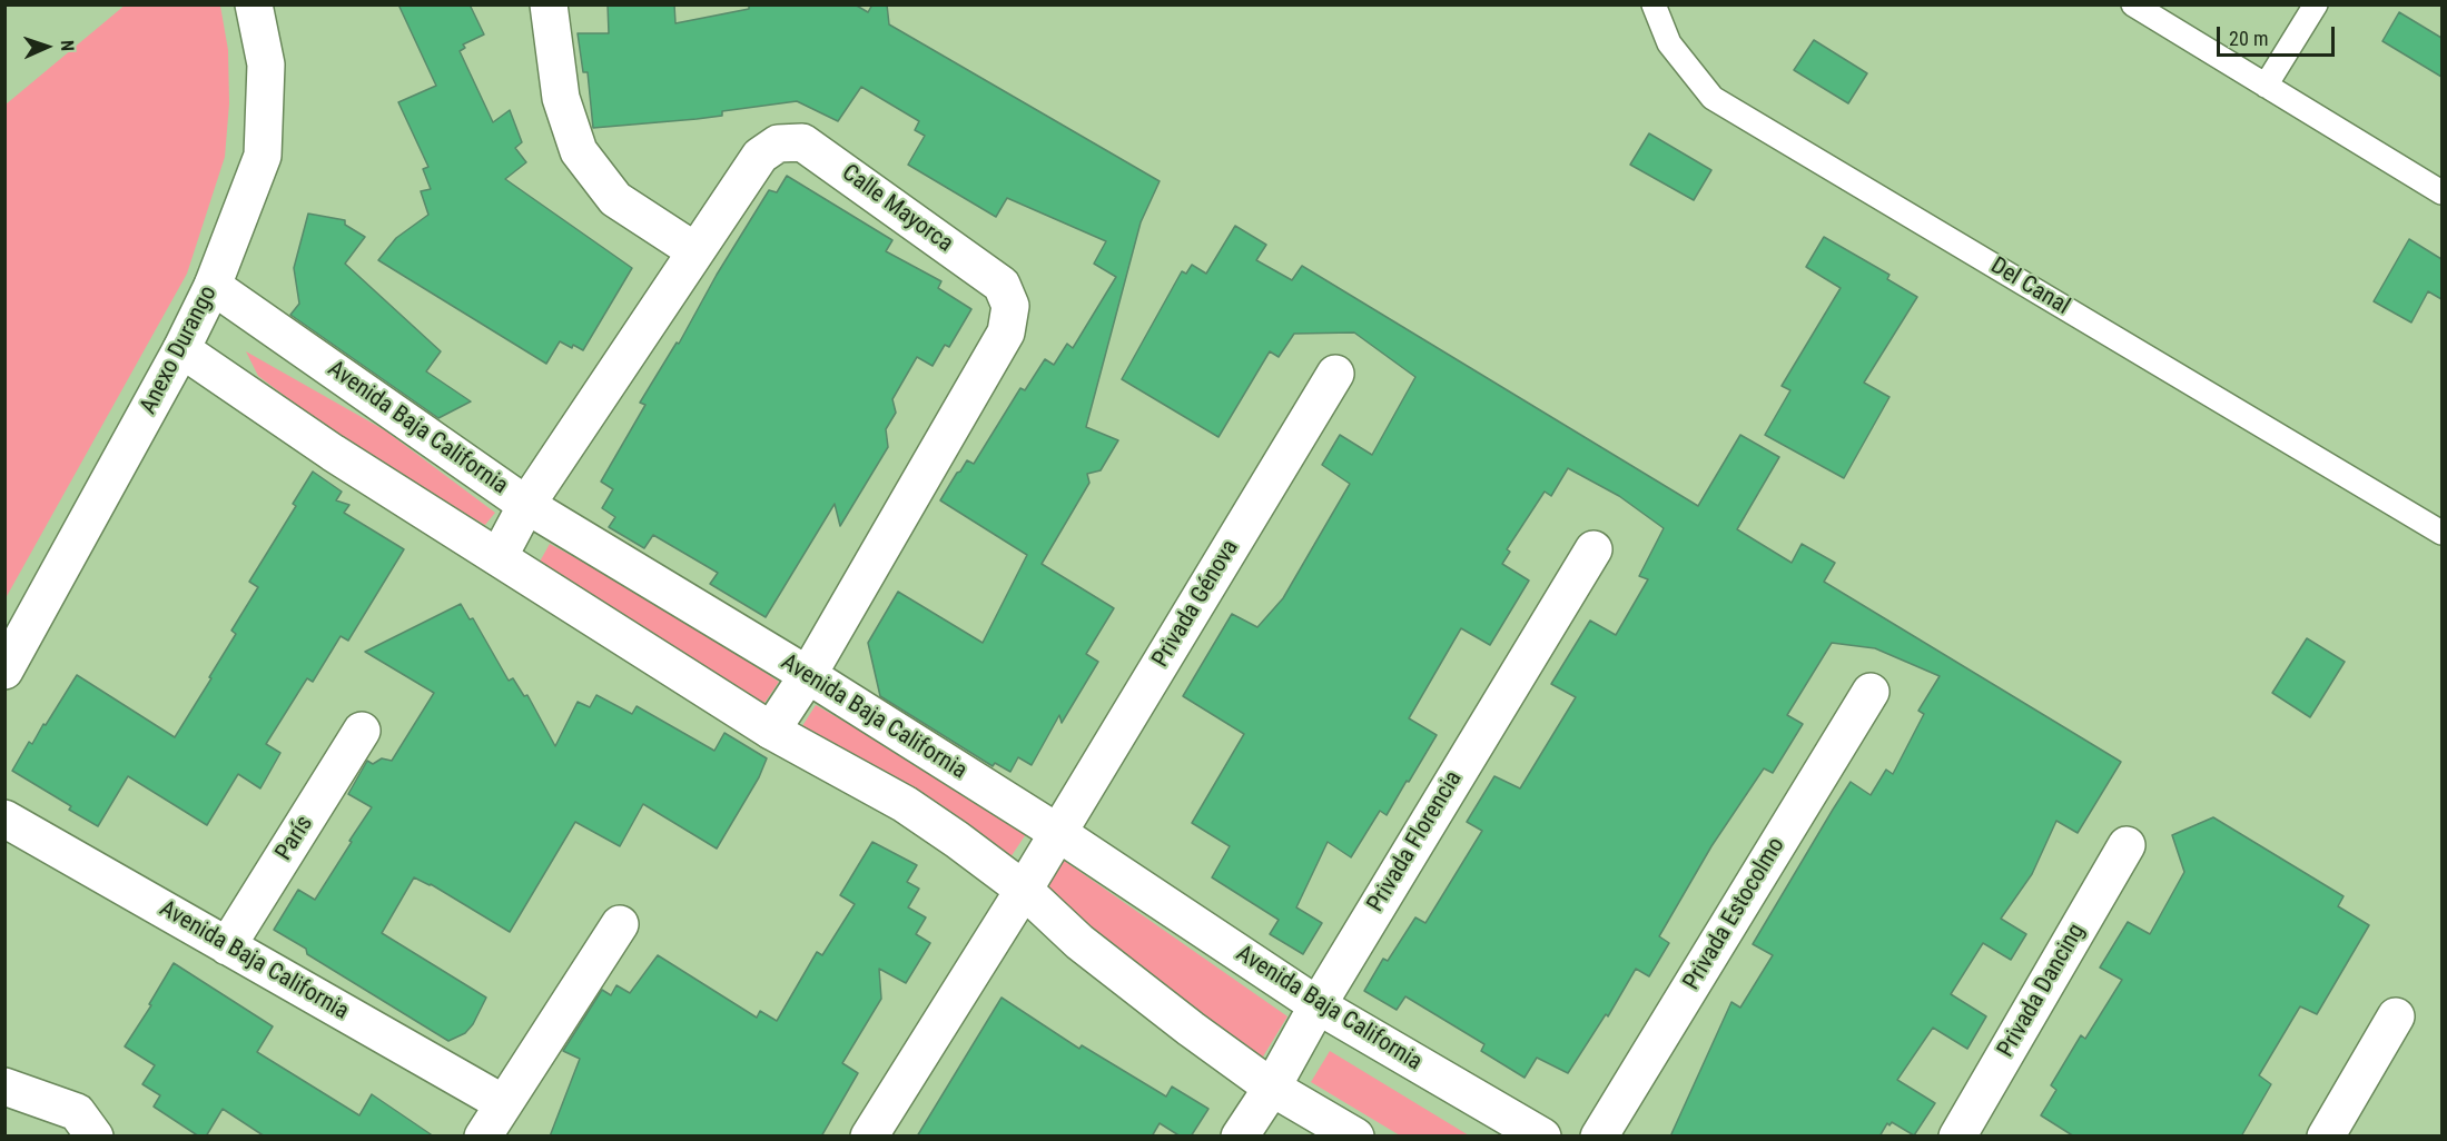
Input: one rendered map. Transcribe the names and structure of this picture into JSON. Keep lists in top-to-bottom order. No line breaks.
{"streets":{"street":["Calle Mayorca","Anexo Durango","Avenida Baja California","Privada Génova","París","Privada Florencia","Privada Estocolmo","Privada Dancing"],"lane":["Del Canal"]},"crossings":[["Calle Mayorca","Avenida Baja California"],["Anexo Durango","Avenida Baja California"],["Avenida Baja California","Privada Génova"],["Avenida Baja California","París"],["Avenida Baja California","Privada Florencia"]],"scale_bar":"20 m","north":"right"}
